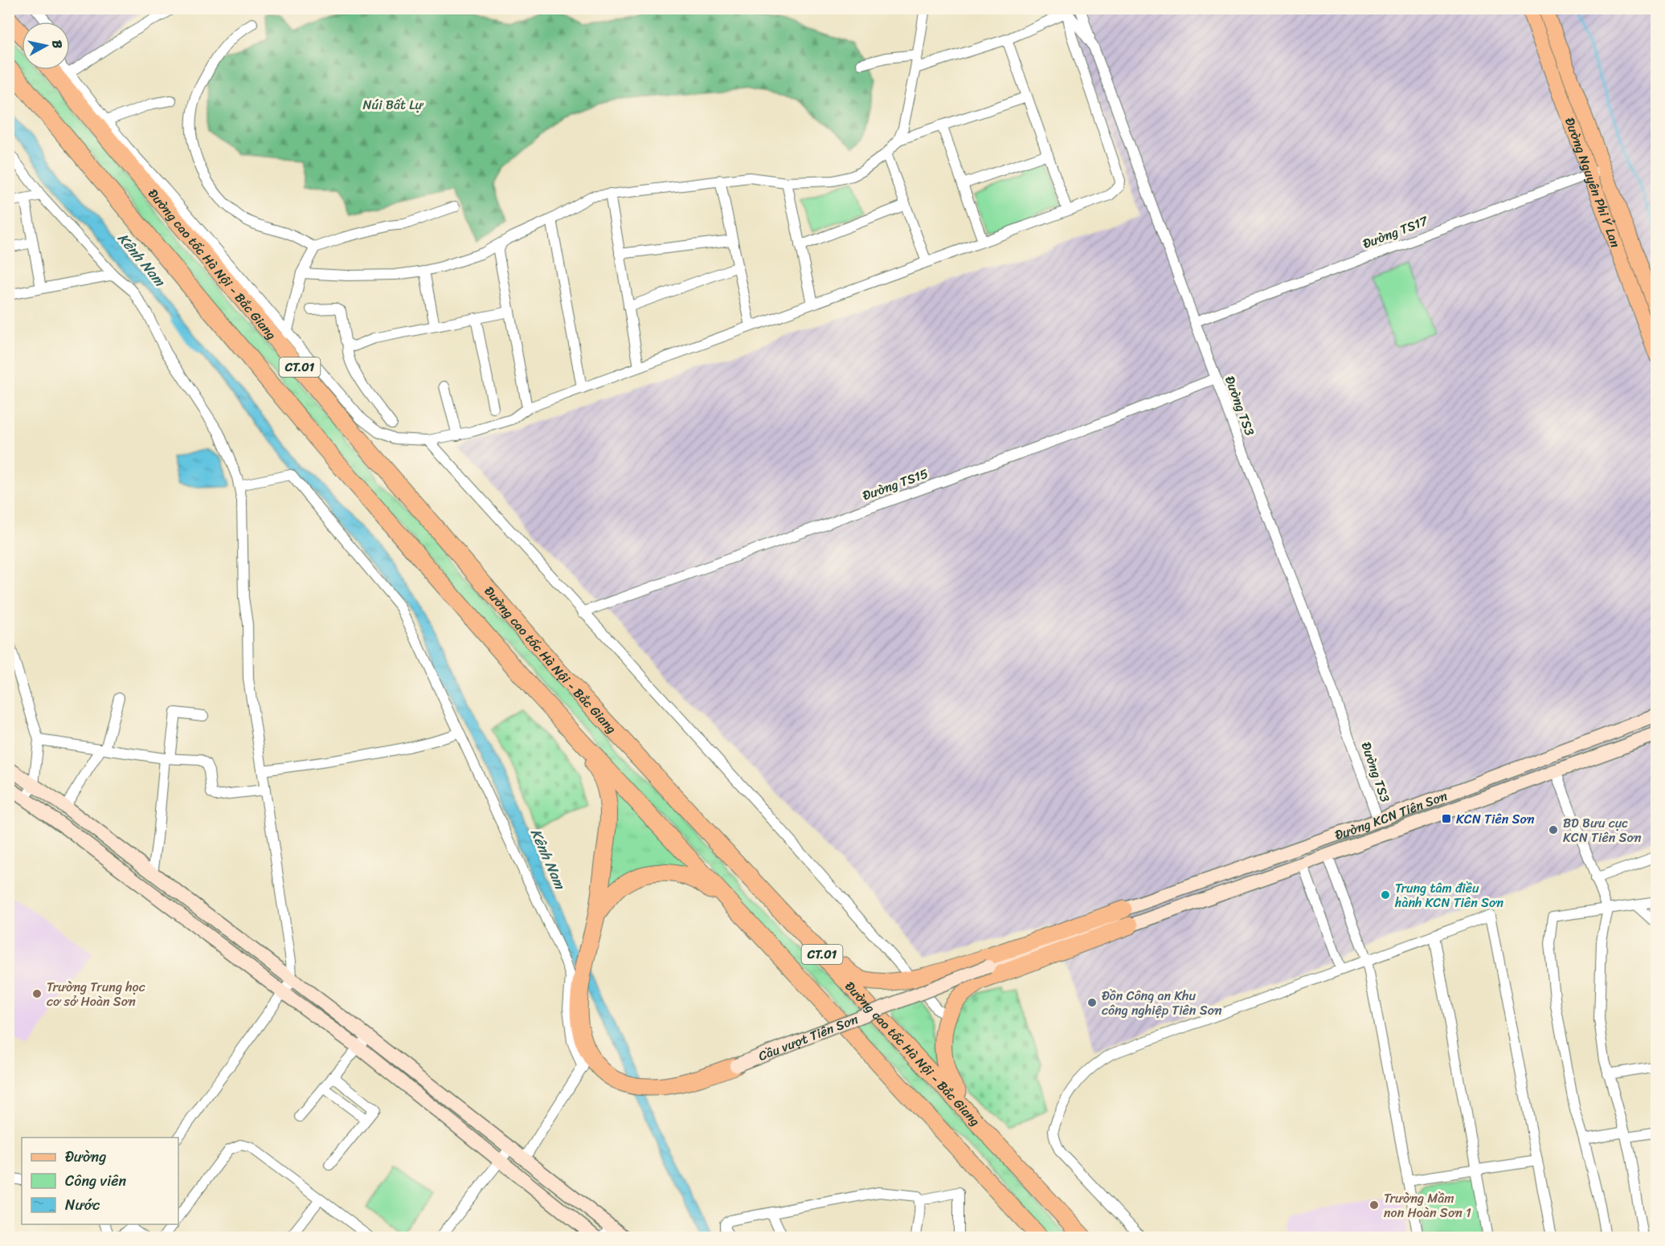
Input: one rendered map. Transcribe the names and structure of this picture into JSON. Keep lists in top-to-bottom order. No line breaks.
{"streets":{"highway":["Đường cao tốc Hà Nội - Bắc Giang","CT.01"],"main road":["Đường Nguyên Phi Ỷ Lan","Đường KCN Tiên Sơn","Cầu vượt Tiên Sơn"],"street":["Đường TS17","Đường TS3","Đường TS15"]},"crossings":[["Đường Nguyên Phi Ỷ Lan","Đường TS17"],["Đường TS17","Đường TS3"],["Đường TS3","Đường TS15"],["Đường TS3","Đường KCN Tiên Sơn"],["Đường KCN Tiên Sơn","Cầu vượt Tiên Sơn"]],"water":["Kênh Nam"],"parks":["Núi Bất Lự"],"places":{"transit":["KCN Tiên Sơn"],"other":["BD Bưu cục KCN Tiên Sơn","Trung tâm điều hành KCN Tiên Sơn","Trường Trung học cơ sở Hoàn Sơn","Đồn Công an Khu công nghiệp Tiên Sơn","Trường Mầm non Hoàn Sơn 1"]},"legend":["Đường","Công viên","Nước"],"north":"right"}
